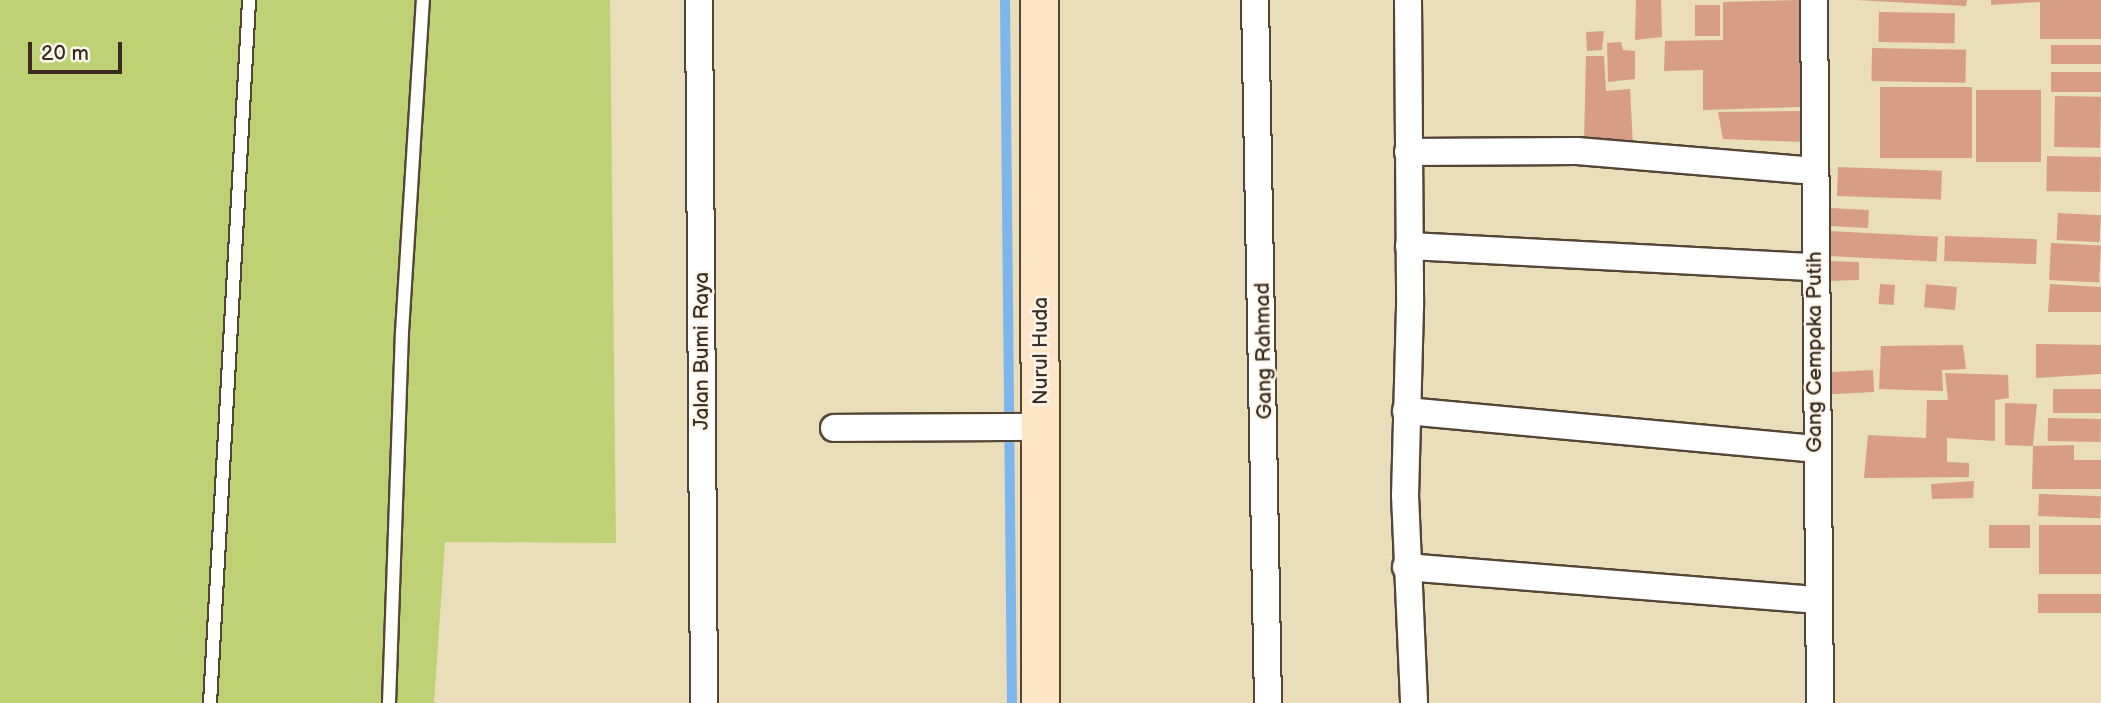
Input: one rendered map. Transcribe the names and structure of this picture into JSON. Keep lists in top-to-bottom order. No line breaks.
{"streets":{"street":["Jalan Bumi Raya","Nurul Huda","Gang Rahmad","Gang Cempaka Putih"]},"scale_bar":"20 m"}
